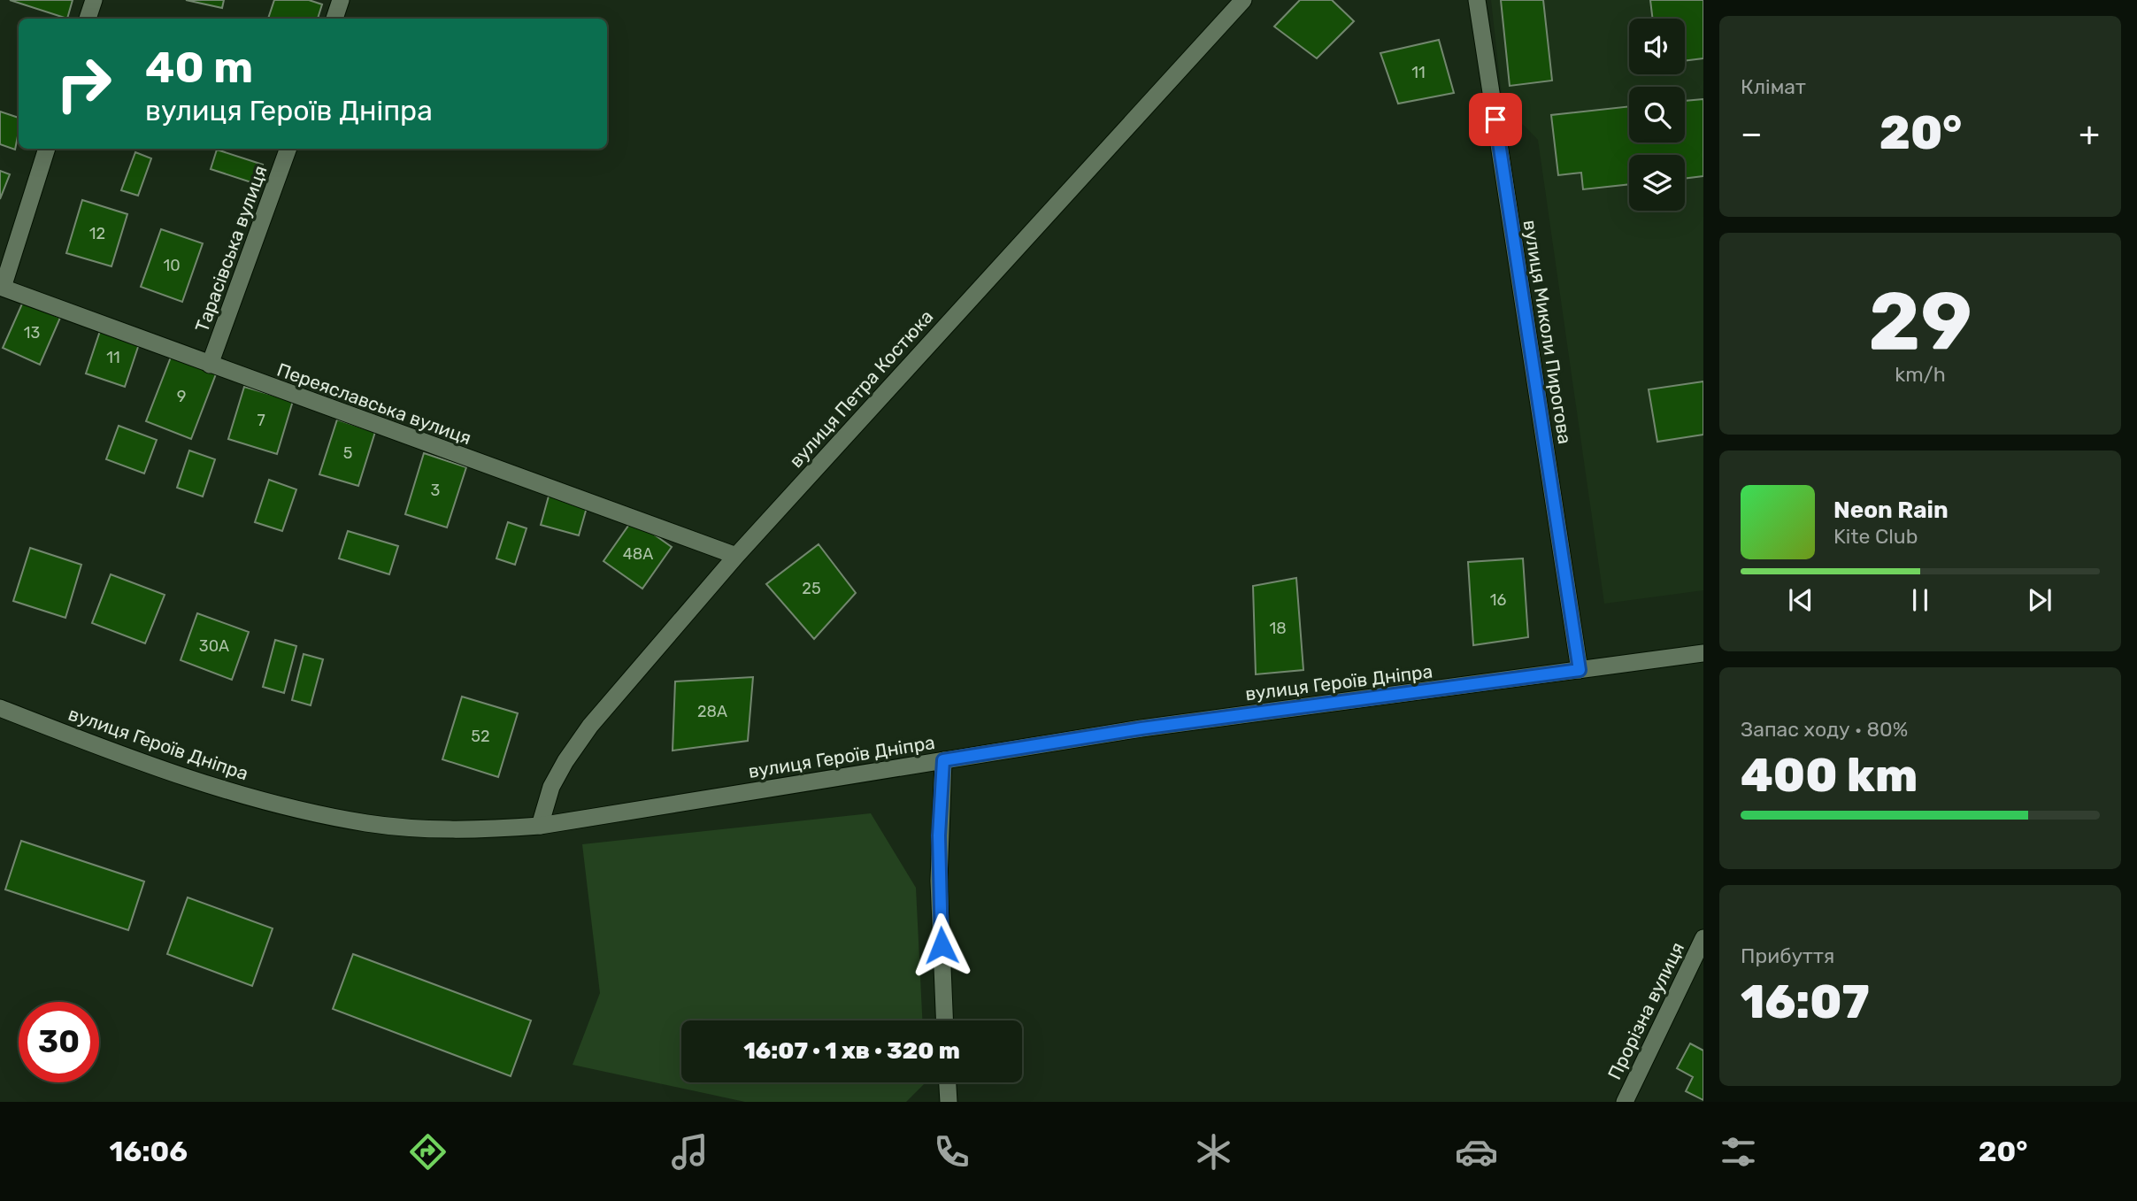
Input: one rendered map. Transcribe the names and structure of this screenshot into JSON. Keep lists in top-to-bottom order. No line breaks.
{"streets":{"street":["Тарасівська вулиця","вулиця Миколи Пирогова","вулиця Петра Костюка","Переяславська вулиця","вулиця Героїв Дніпра","Прорізна вулиця"]},"crossings":[["Тарасівська вулиця","Переяславська вулиця"],["вулиця Миколи Пирогова","вулиця Героїв Дніпра"],["вулиця Петра Костюка","Переяславська вулиця"],["вулиця Петра Костюка","вулиця Героїв Дніпра"]],"house_numbers":["11","12","10","13","11","9","7","5","3","48А","25","16","18","30А","28А","52"],"page":{"tile":["Клімат",["29","km/h"],["Запас ходу · 80%","400 km"],["Прибуття","16:07"]],"turn":["40 m","вулиця Героїв Дніпра"],"heat":["−","20°","+"],"song":["Neon Rain","Kite Club"],"limit":"30","trip":"16:07 · 1 хв · 320 m","tabs":["16:06","20°"]}}
